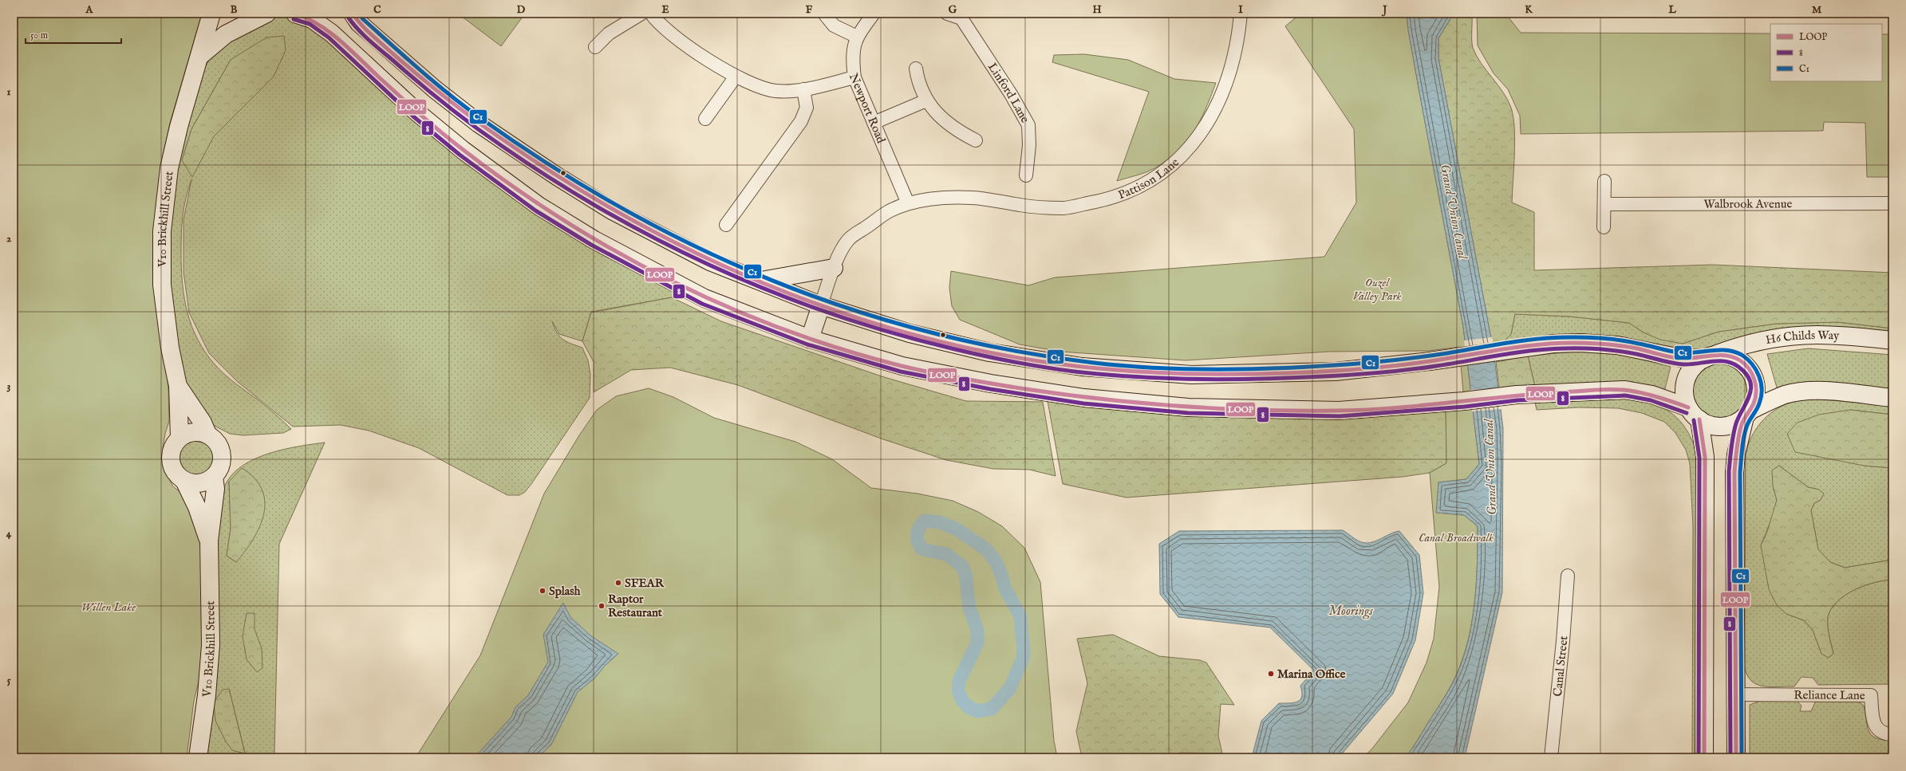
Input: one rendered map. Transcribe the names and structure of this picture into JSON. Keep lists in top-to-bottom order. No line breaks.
{"streets":{"street":["Linford Lane","Newport Road","Pattison Lane","Walbrook Avenue","V10 Brickhill Street","H6 Childs Way","Canal Street","Reliance Lane"]},"crossings":[["Newport Road","Pattison Lane"],["Pattison Lane","H6 Childs Way"]],"water":["Grand Union Canal","Moorings"],"parks":["Ouzel Valley Park","Canal Broadwalk","Willen Lake"],"places":["SFEAR","Splash","Raptor Restaurant","Marina Office"],"lines":["transit line LOOP","transit line C1","transit line 8"],"legend":["LOOP","8","C1"],"scale_bar":"50 m","grid":{"columns":["A","B","C","D","E","F","G","H","I","J","K","L","M"],"rows":["1","2","3","4","5"]}}
